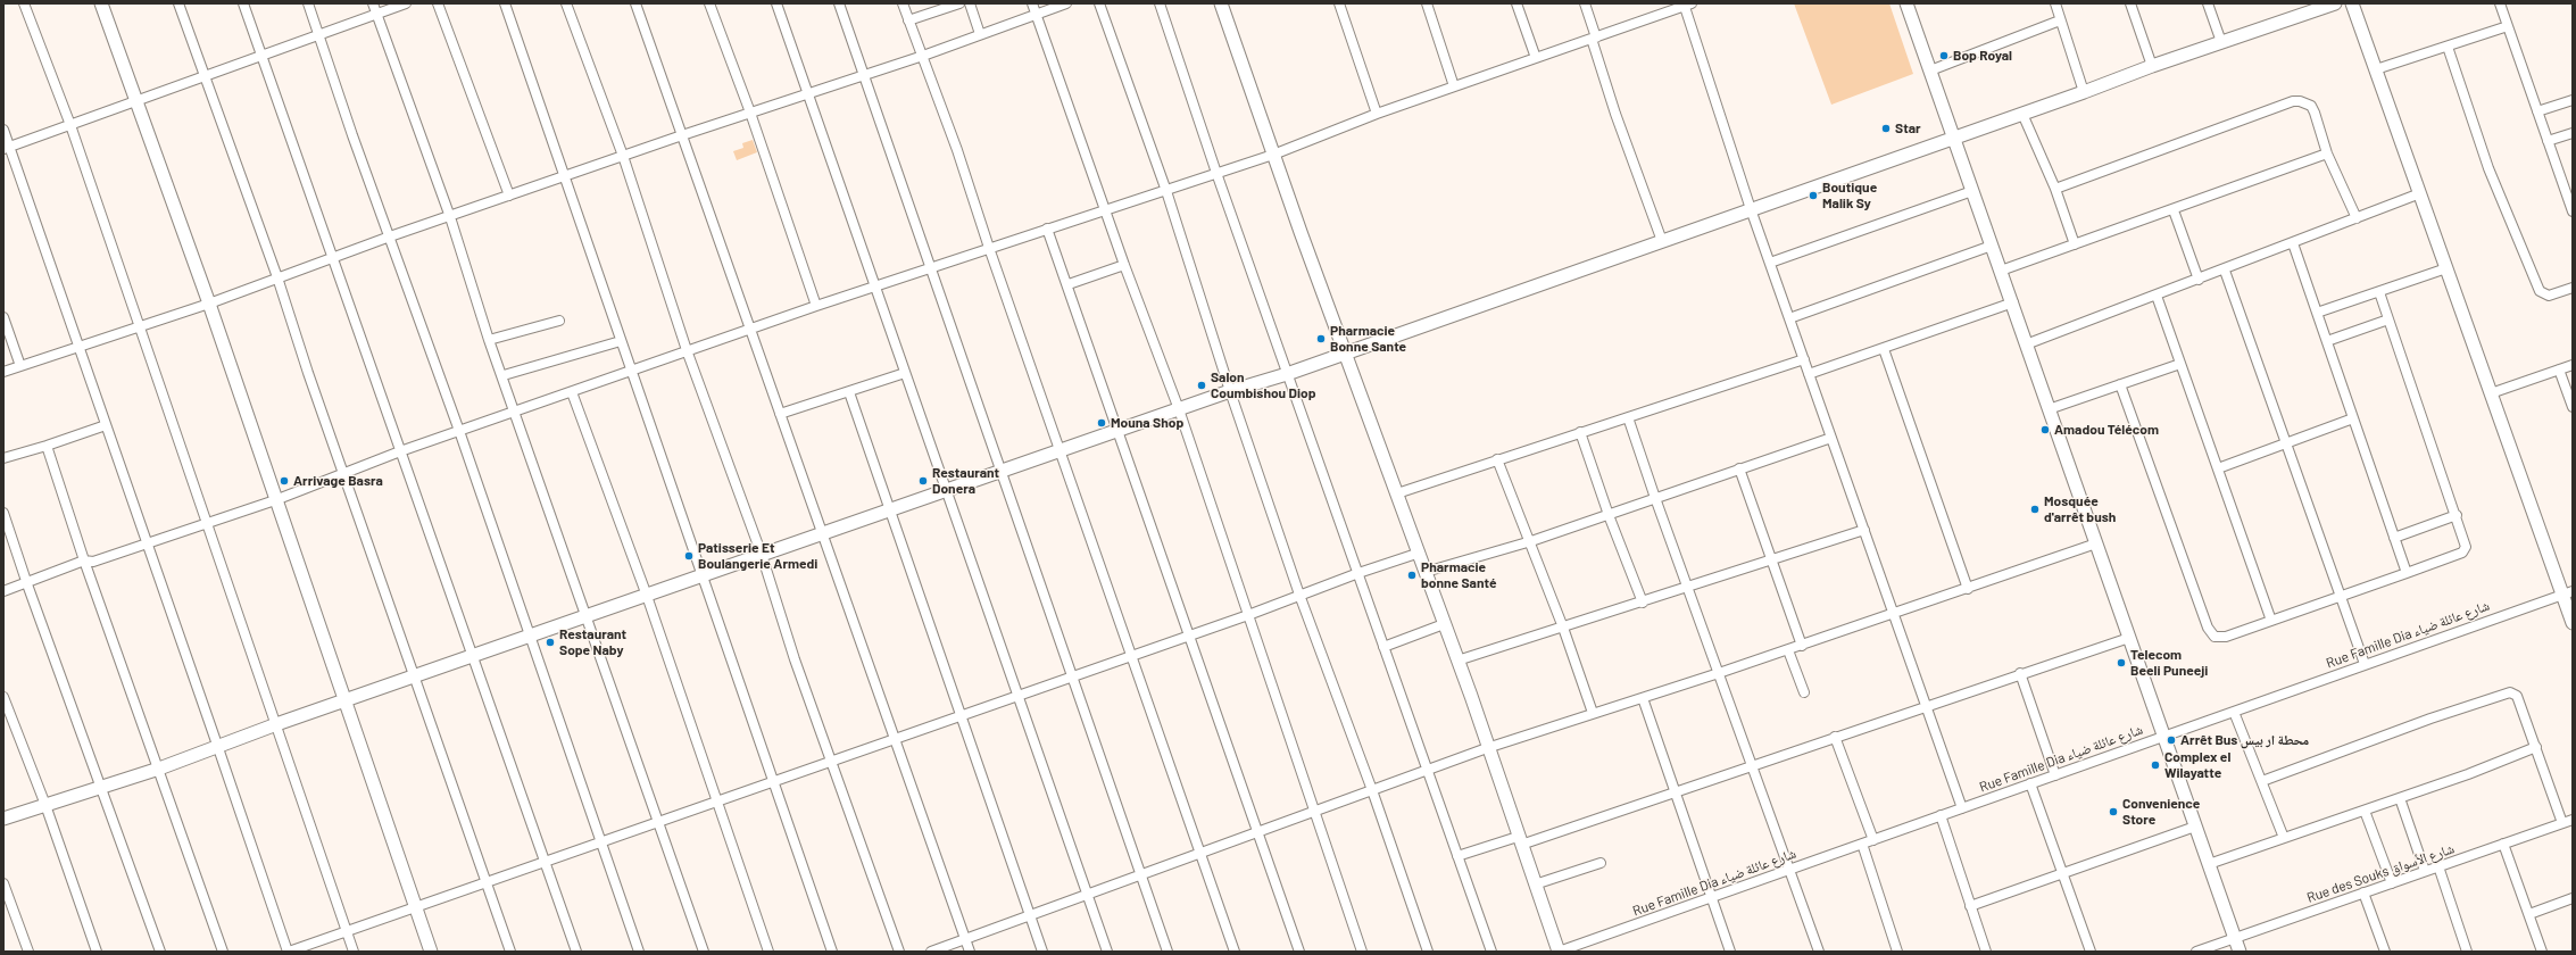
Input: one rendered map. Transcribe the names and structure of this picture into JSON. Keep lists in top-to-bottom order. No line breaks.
{"streets":{"street":["Rue Famille Dia شارع عائلة ضياء","Rue des Souks شارع الأسواق"]},"places":["Bop Royal","Star","Boutique Malik Sy","Pharmacie Bonne Sante","Salon Coumbishou Diop","Mouna Shop","Amadou Télécom","Arrivage Basra","Restaurant Donera","Mosquée d'arrêt bush","Patisserie Et Boulangerie Armedi","Pharmacie bonne Santé","Restaurant Sope Naby","Telecom Beeli Puneeji","Arrêt Bus محطة ار بيس","Complex el Wilayatte","Convenience Store"]}
